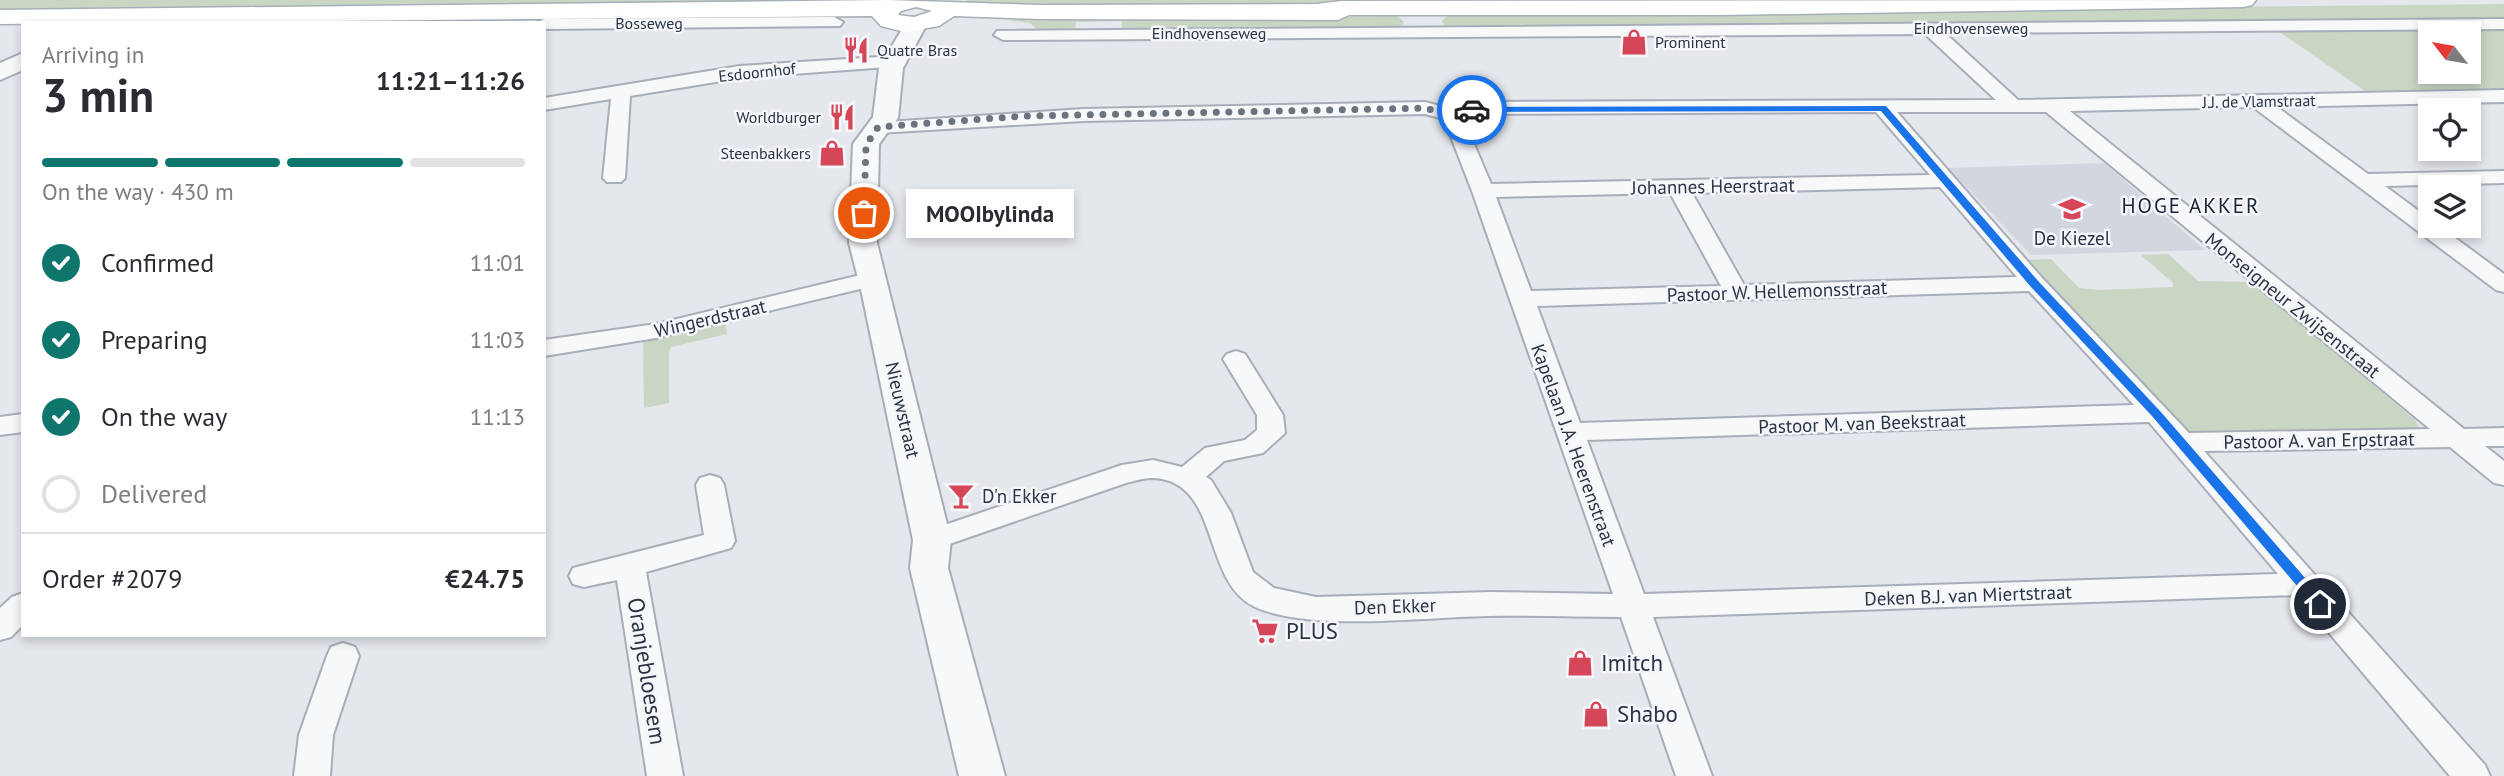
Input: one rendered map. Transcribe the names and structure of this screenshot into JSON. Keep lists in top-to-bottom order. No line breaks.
{"streets":{"street":["Bosseweg","Eindhovenseweg","Esdoornhof","J.J. de Vlamstraat","Johannes Heerstraat","Pastoor W. Hellemonsstraat","Monseigneur Zwijsenstraat","Wingerdstraat","Nieuwstraat","Pastoor M. van Beekstraat","Pastoor A. van Erpstraat","Kapelaan J.A. Heerenstraat","Deken B.J. van Miertstraat","Den Ekker","Oranjebloesem"]},"crossings":[["Esdoornhof","Nieuwstraat"],["J.J. de Vlamstraat","Monseigneur Zwijsenstraat"],["J.J. de Vlamstraat","Kapelaan J.A. Heerenstraat"],["Johannes Heerstraat","Kapelaan J.A. Heerenstraat"],["Pastoor W. Hellemonsstraat","Kapelaan J.A. Heerenstraat"],["Monseigneur Zwijsenstraat","Pastoor A. van Erpstraat"],["Wingerdstraat","Nieuwstraat"],["Pastoor M. van Beekstraat","Kapelaan J.A. Heerenstraat"],["Kapelaan J.A. Heerenstraat","Deken B.J. van Miertstraat"],["Kapelaan J.A. Heerenstraat","Den Ekker"],["Deken B.J. van Miertstraat","Den Ekker"]],"districts":["HOGE AKKER"],"places":{"shop":["Prominent","Steenbakkers","Imitch","Shabo"],"restaurant":["Quatre Bras","Worldburger"],"school or university":["De Kiezel"],"other":["MOOIbylinda"],"bar":["D'n Ekker"],"supermarket":["PLUS"]},"north":"top left","page":{"heading":["3 min","Arriving in","11:21–11:26"],"panel":["Order #2079","€24.75"],"bar":"On the way · 430 m","bubble":"MOOIbylinda","list":[["Confirmed","11:01"],["Preparing","11:03"],["On the way","11:13"],"Delivered"]}}
